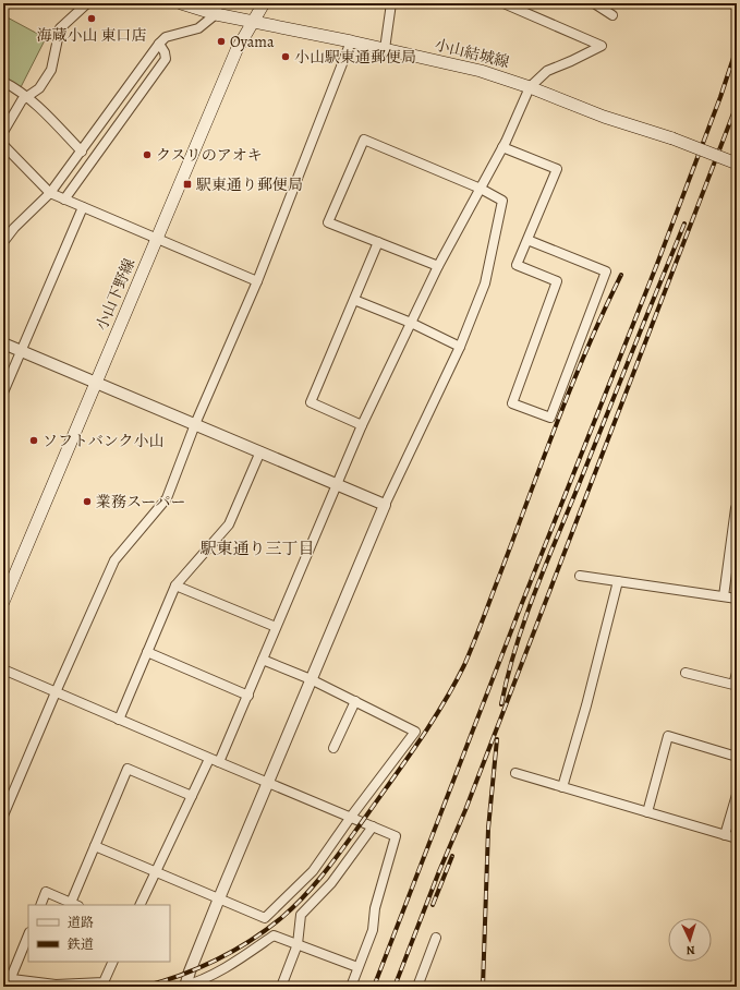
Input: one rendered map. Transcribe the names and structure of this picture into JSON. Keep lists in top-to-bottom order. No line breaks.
{"streets":{"main road":["小山結城線","小山下野線"]},"crossings":[["小山結城線","小山下野線"]],"districts":["駅東通り三丁目"],"places":{"other":["海蔵小山 東口店","Oyama","小山駅東通郵便局","クスリのアオキ","ソフトバンク小山","業務スーパー"],"transit":["駅東通り郵便局"]},"legend":["道路","鉄道"],"north":"bottom"}
